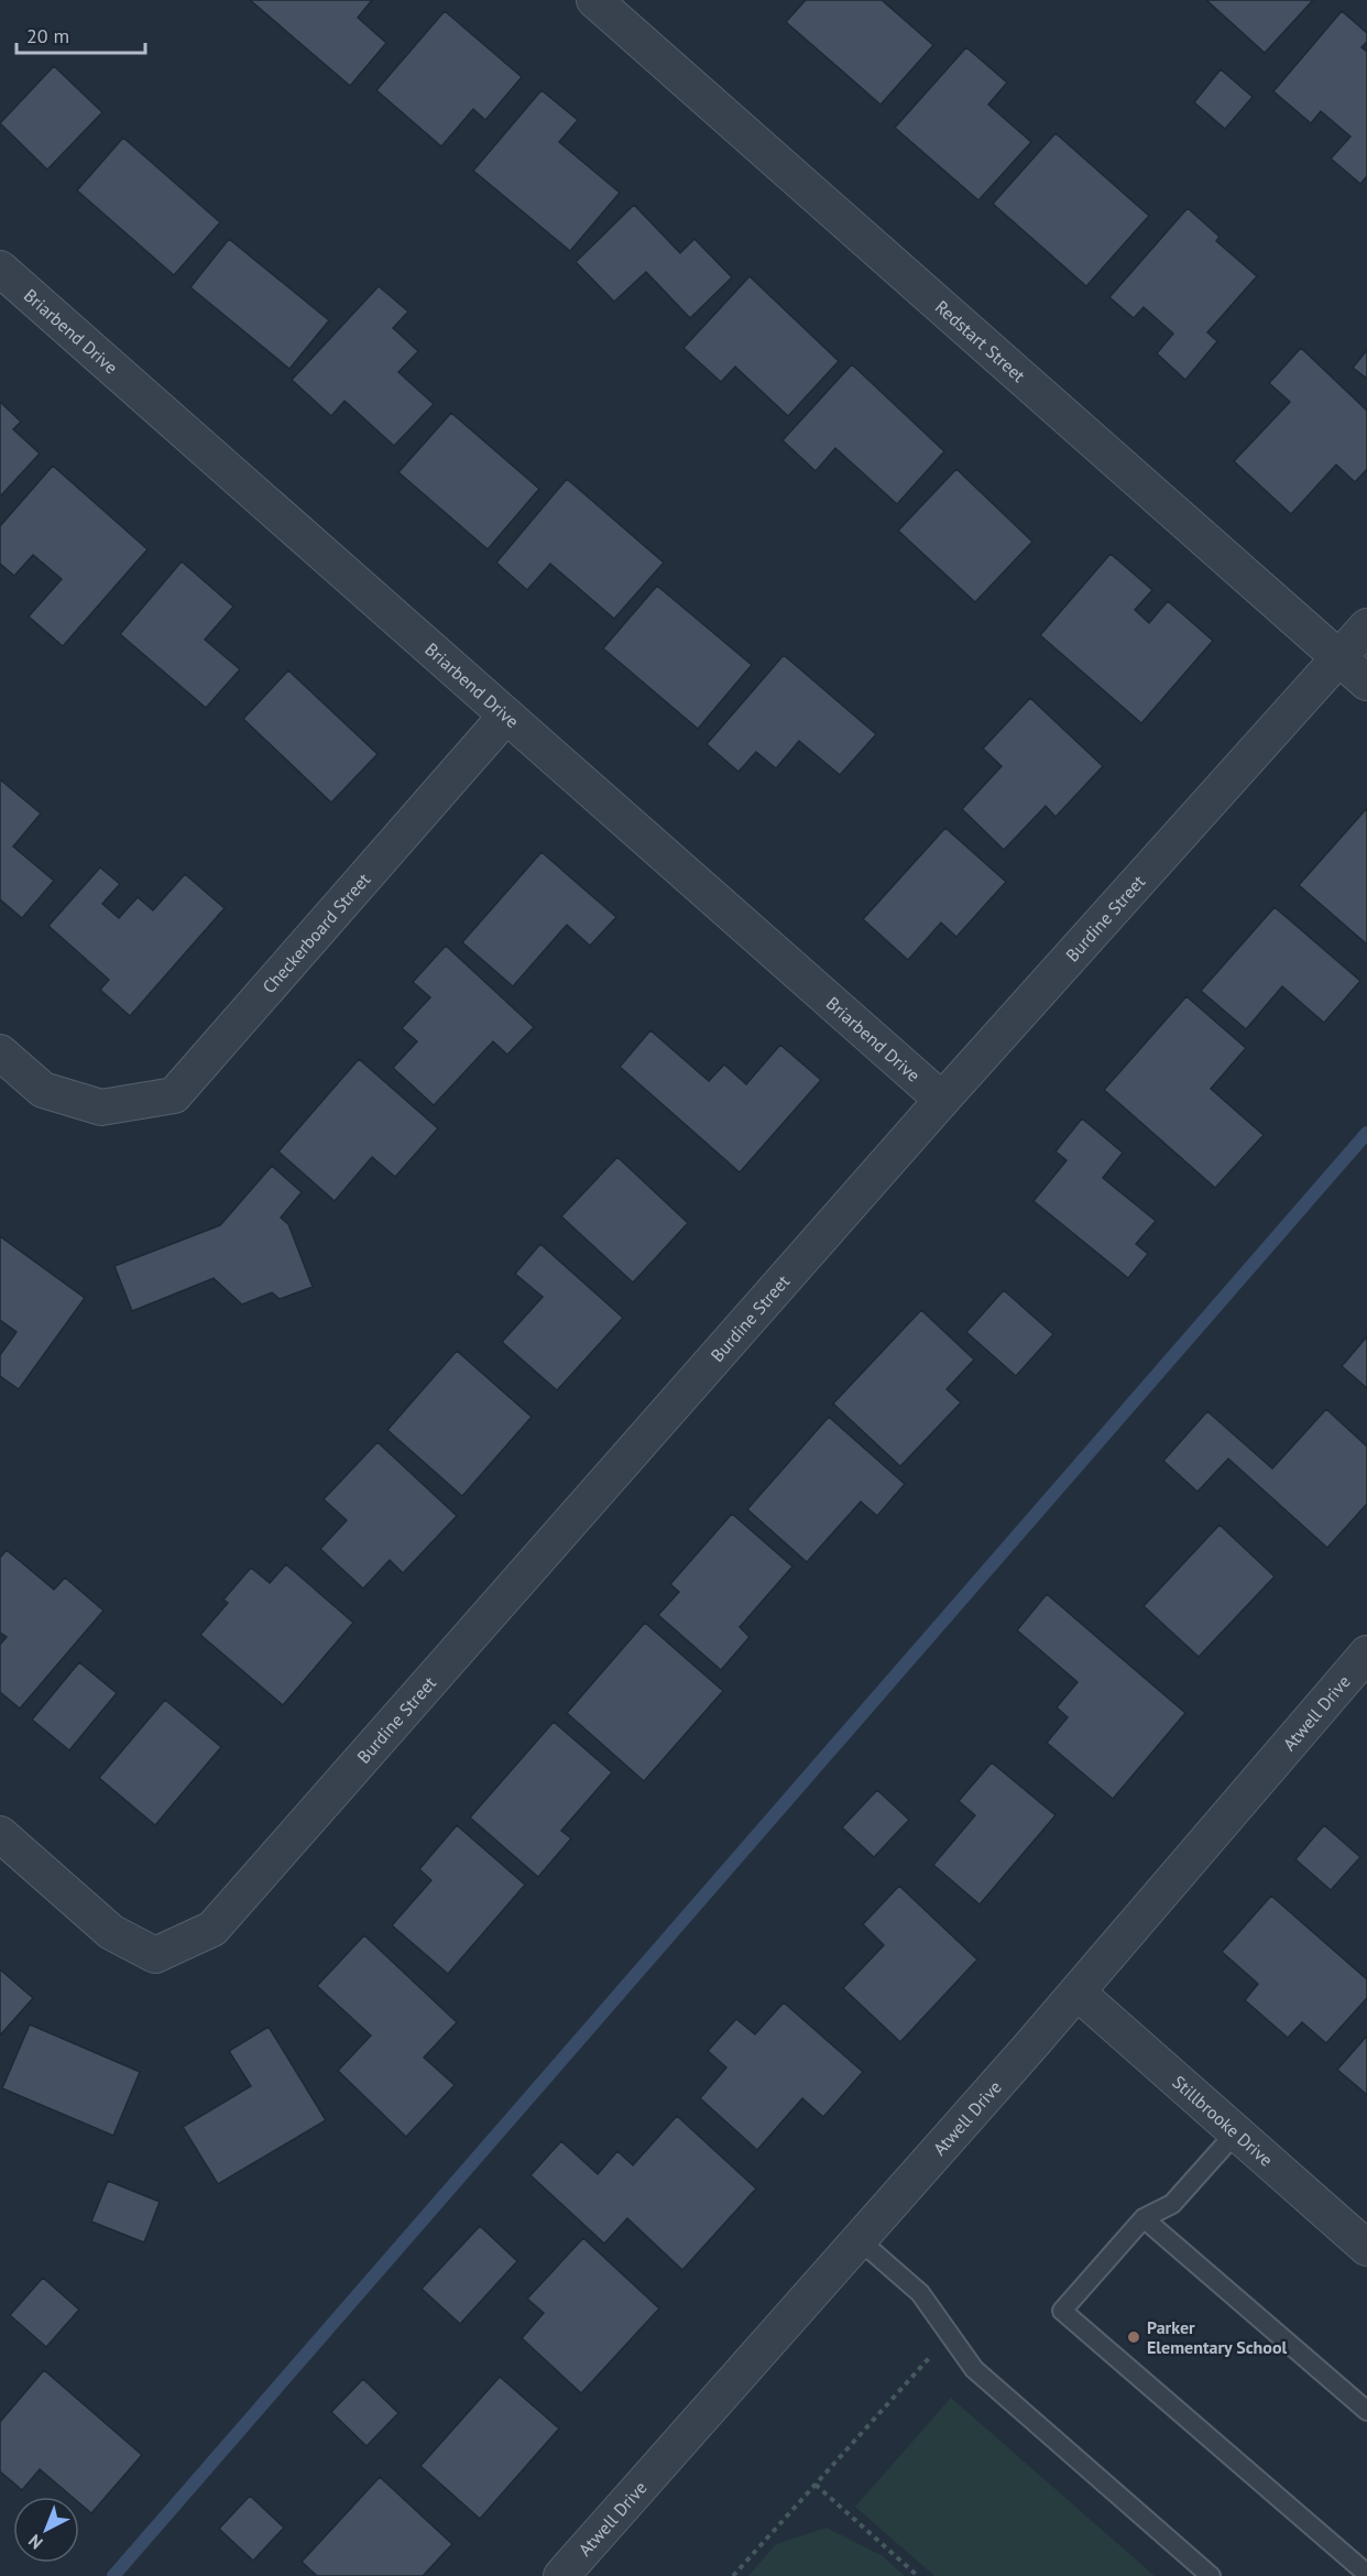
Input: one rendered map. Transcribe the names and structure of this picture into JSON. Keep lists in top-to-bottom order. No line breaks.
{"streets":{"street":["Briarbend Drive","Redstart Street","Burdine Street","Checkerboard Street","Atwell Drive","Stillbrooke Drive"]},"crossings":[["Briarbend Drive","Burdine Street"],["Briarbend Drive","Checkerboard Street"],["Redstart Street","Burdine Street"],["Atwell Drive","Stillbrooke Drive"]],"places":["Parker Elementary School"],"scale_bar":"20 m","north":"bottom left"}
